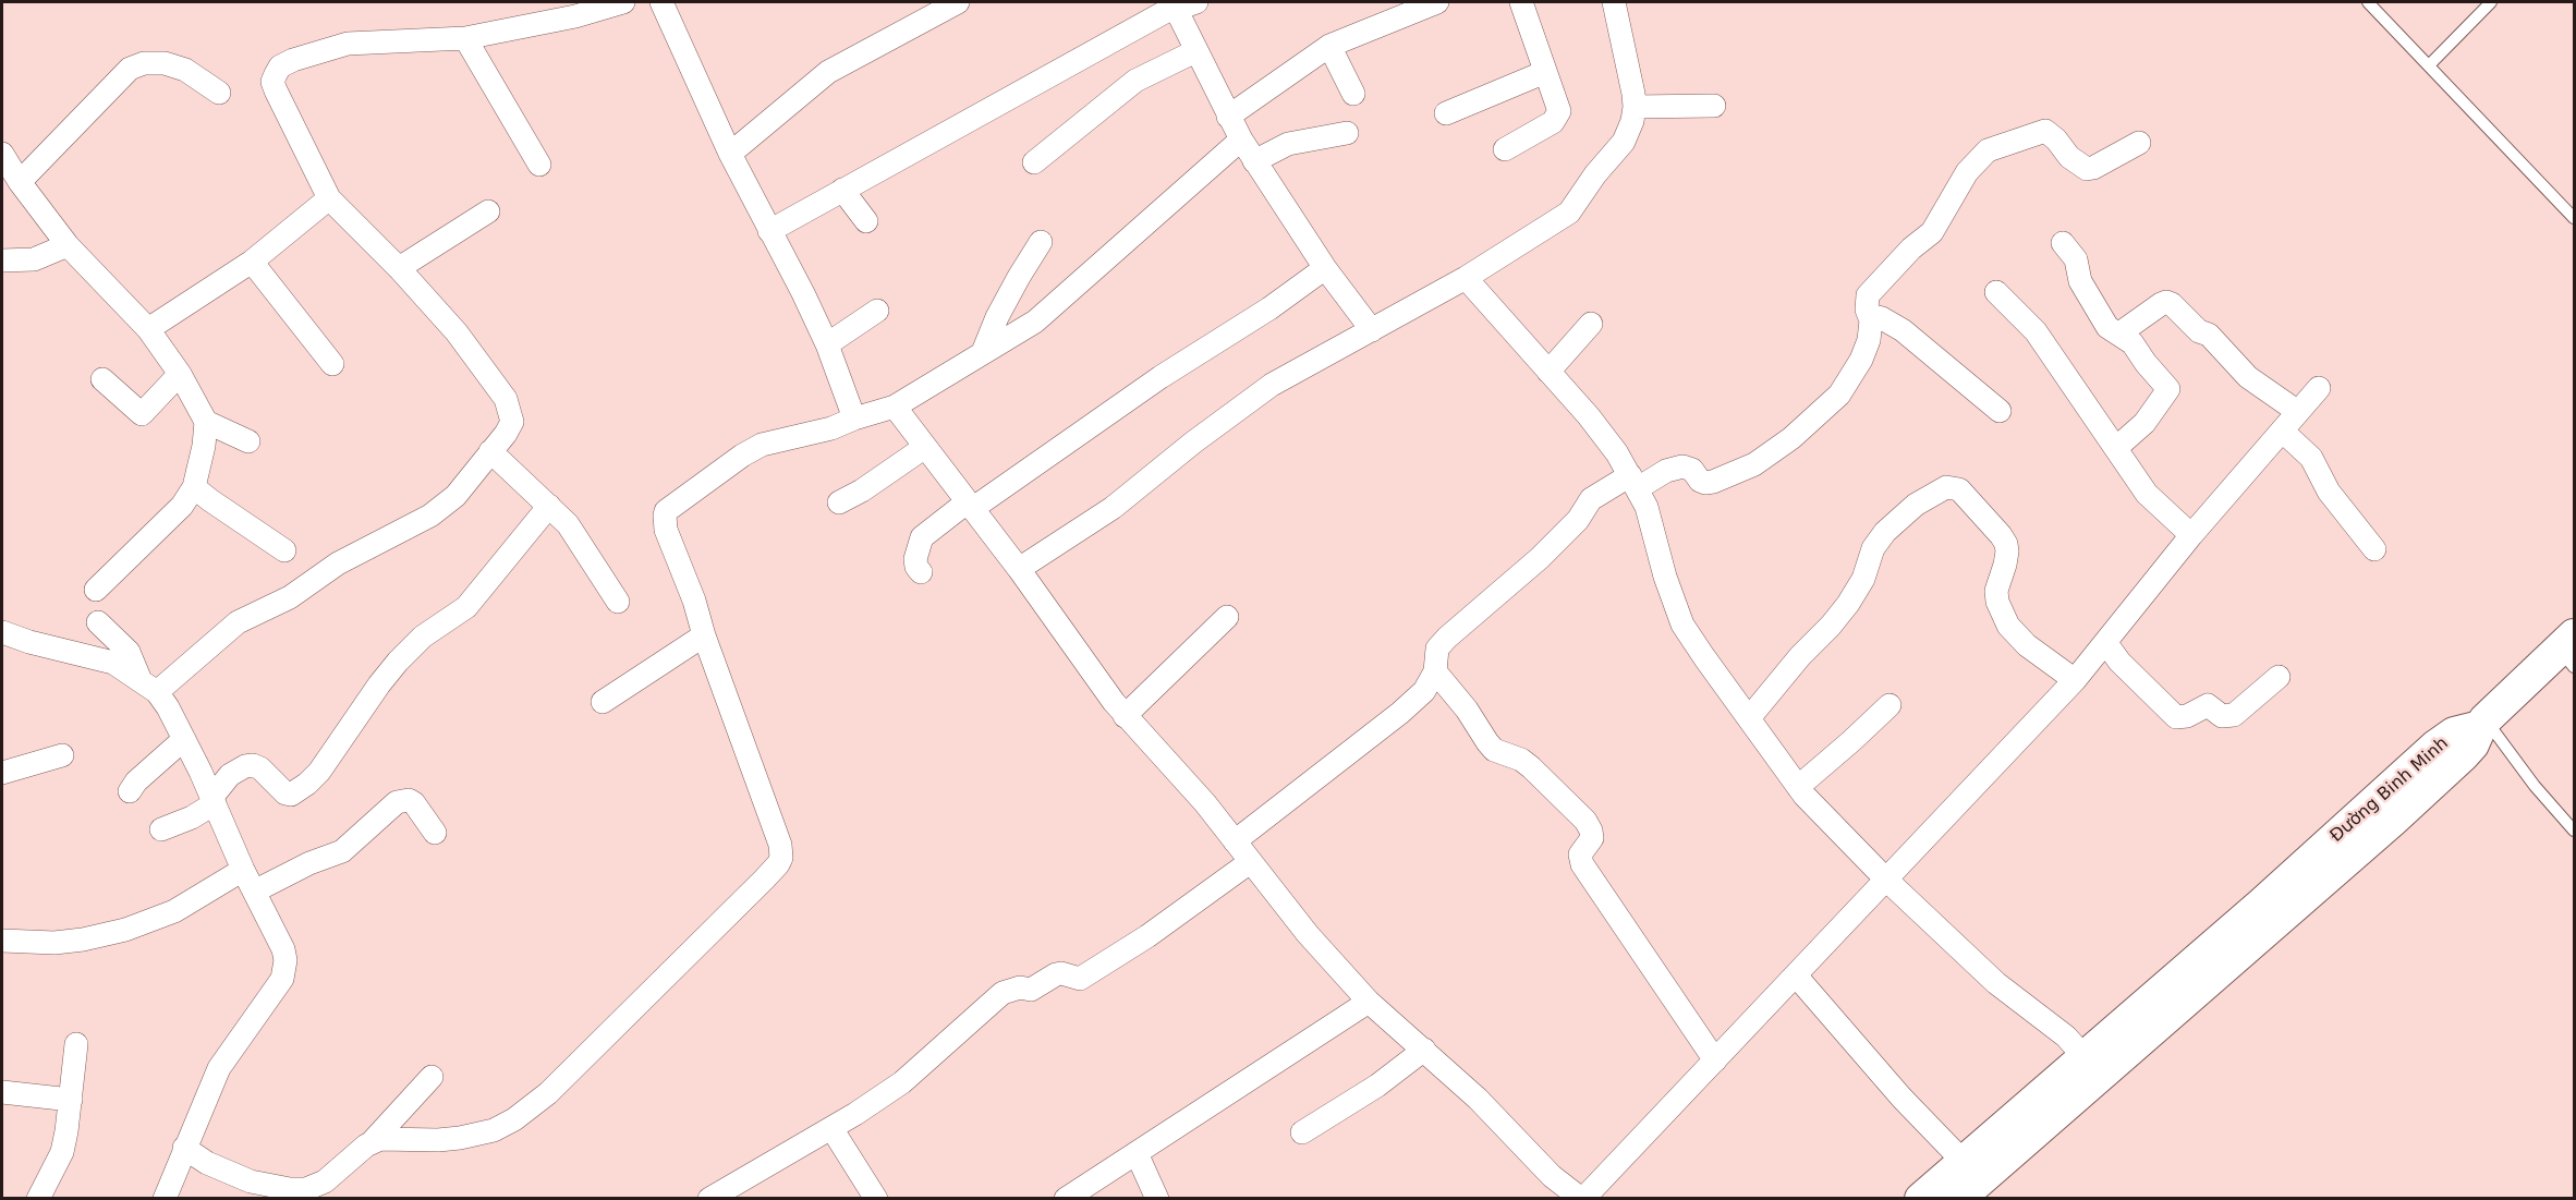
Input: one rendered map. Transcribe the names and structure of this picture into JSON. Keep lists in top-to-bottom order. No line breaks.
{"streets":{"main road":["Đường Binh Minh"]}}
